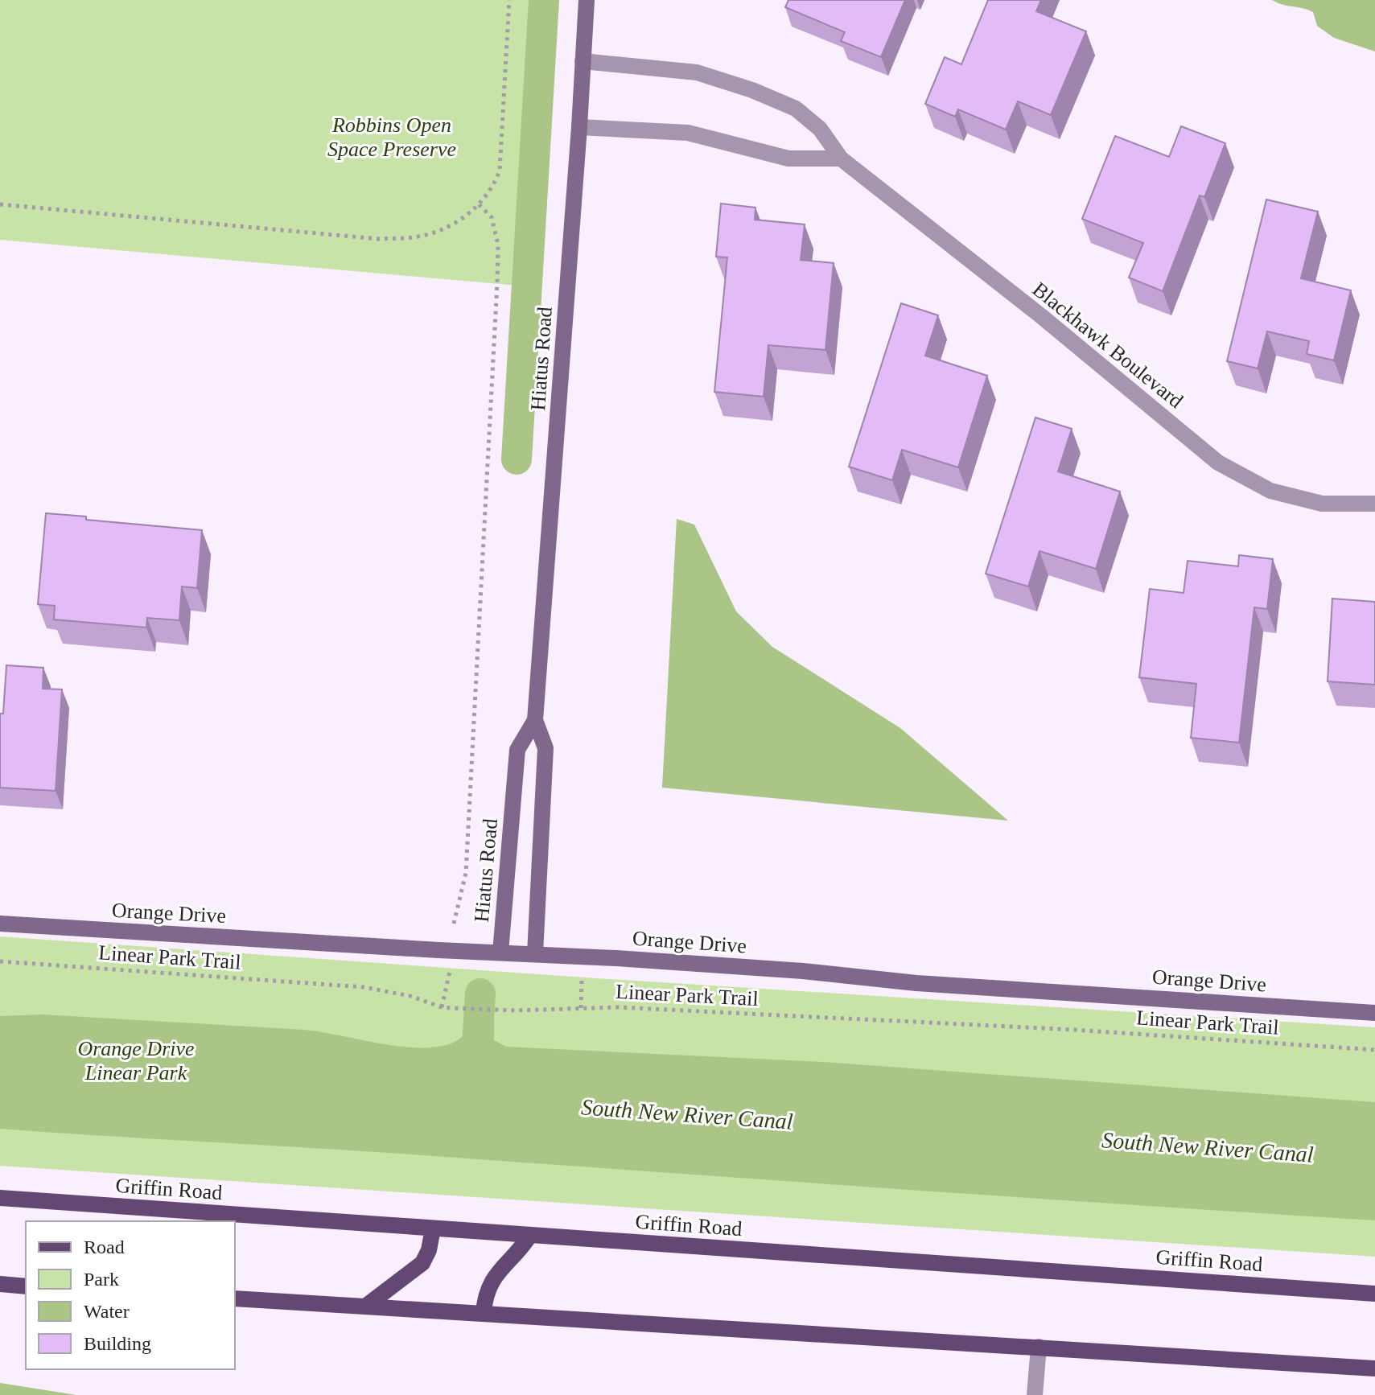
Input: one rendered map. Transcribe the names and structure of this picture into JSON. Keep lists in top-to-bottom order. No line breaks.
{"streets":{"main road":["Griffin Road"],"street":["Blackhawk Boulevard","Hiatus Road","Orange Drive"],"path":["Linear Park Trail"]},"crossings":[["Blackhawk Boulevard","Hiatus Road"],["Hiatus Road","Orange Drive"]],"water":["South New River Canal"],"parks":["Robbins Open Space Preserve","Orange Drive Linear Park"],"legend":["Road","Park","Water","Building"]}
